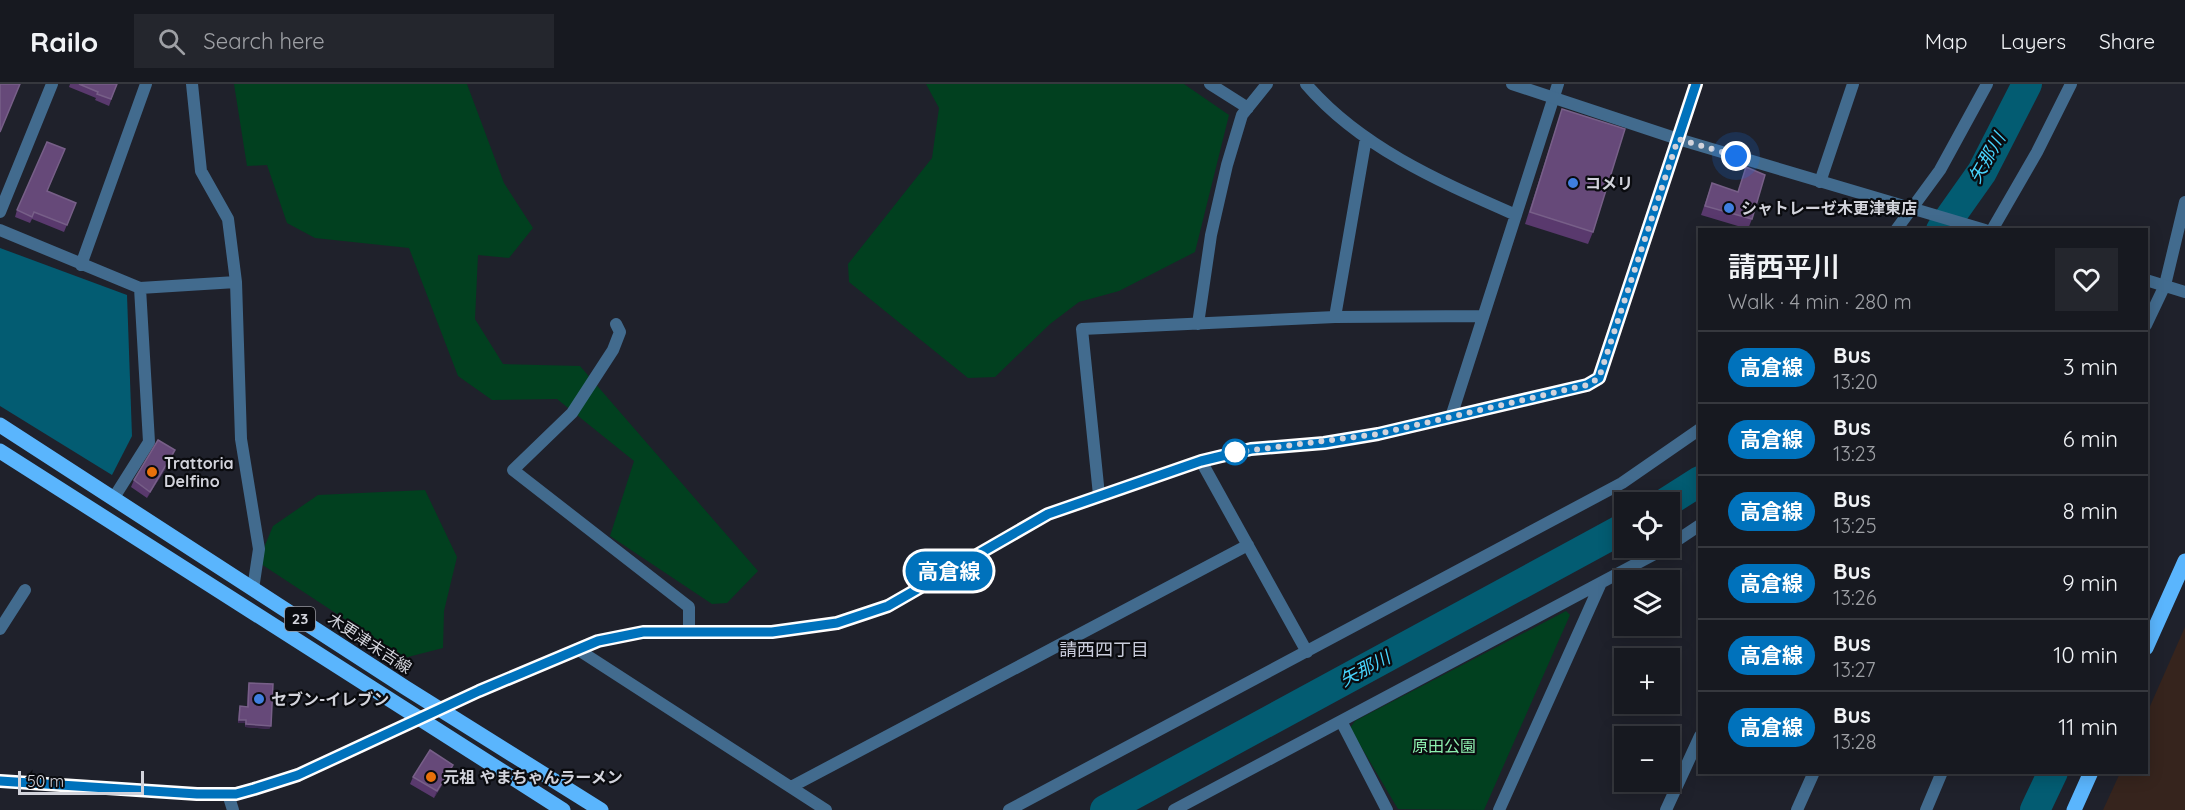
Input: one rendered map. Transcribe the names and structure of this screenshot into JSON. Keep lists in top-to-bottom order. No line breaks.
{"streets":{"main road":["23","木更津末吉線"]},"districts":["請西四丁目"],"water":["矢那川"],"parks":["原田公園"],"places":["コメリ","シャトレーゼ木更津東店","Trattoria Delfino","セブン-イレブン","元祖 やまちゃんラーメン"],"lines":["bus line 高倉線"],"scale_bar":"50 m","page":{"header":"Railo","search":"Search here","nav":["Map","Layers","Share"],"on_map":"高倉線","heading":["請西平川","Walk · 4 min · 280 m"],"list":[{"mark":"高倉線","name":"Bus","note":"13:20","value":"3 min"},{"mark":"高倉線","name":"Bus","note":"13:23","value":"6 min"},{"mark":"高倉線","name":"Bus","note":"13:25","value":"8 min"},{"mark":"高倉線","name":"Bus","note":"13:26","value":"9 min"},{"mark":"高倉線","name":"Bus","note":"13:27","value":"10 min"},{"mark":"高倉線","name":"Bus","note":"13:28","value":"11 min"}],"map_buttons":["+","−"],"scale":"50 m"}}
